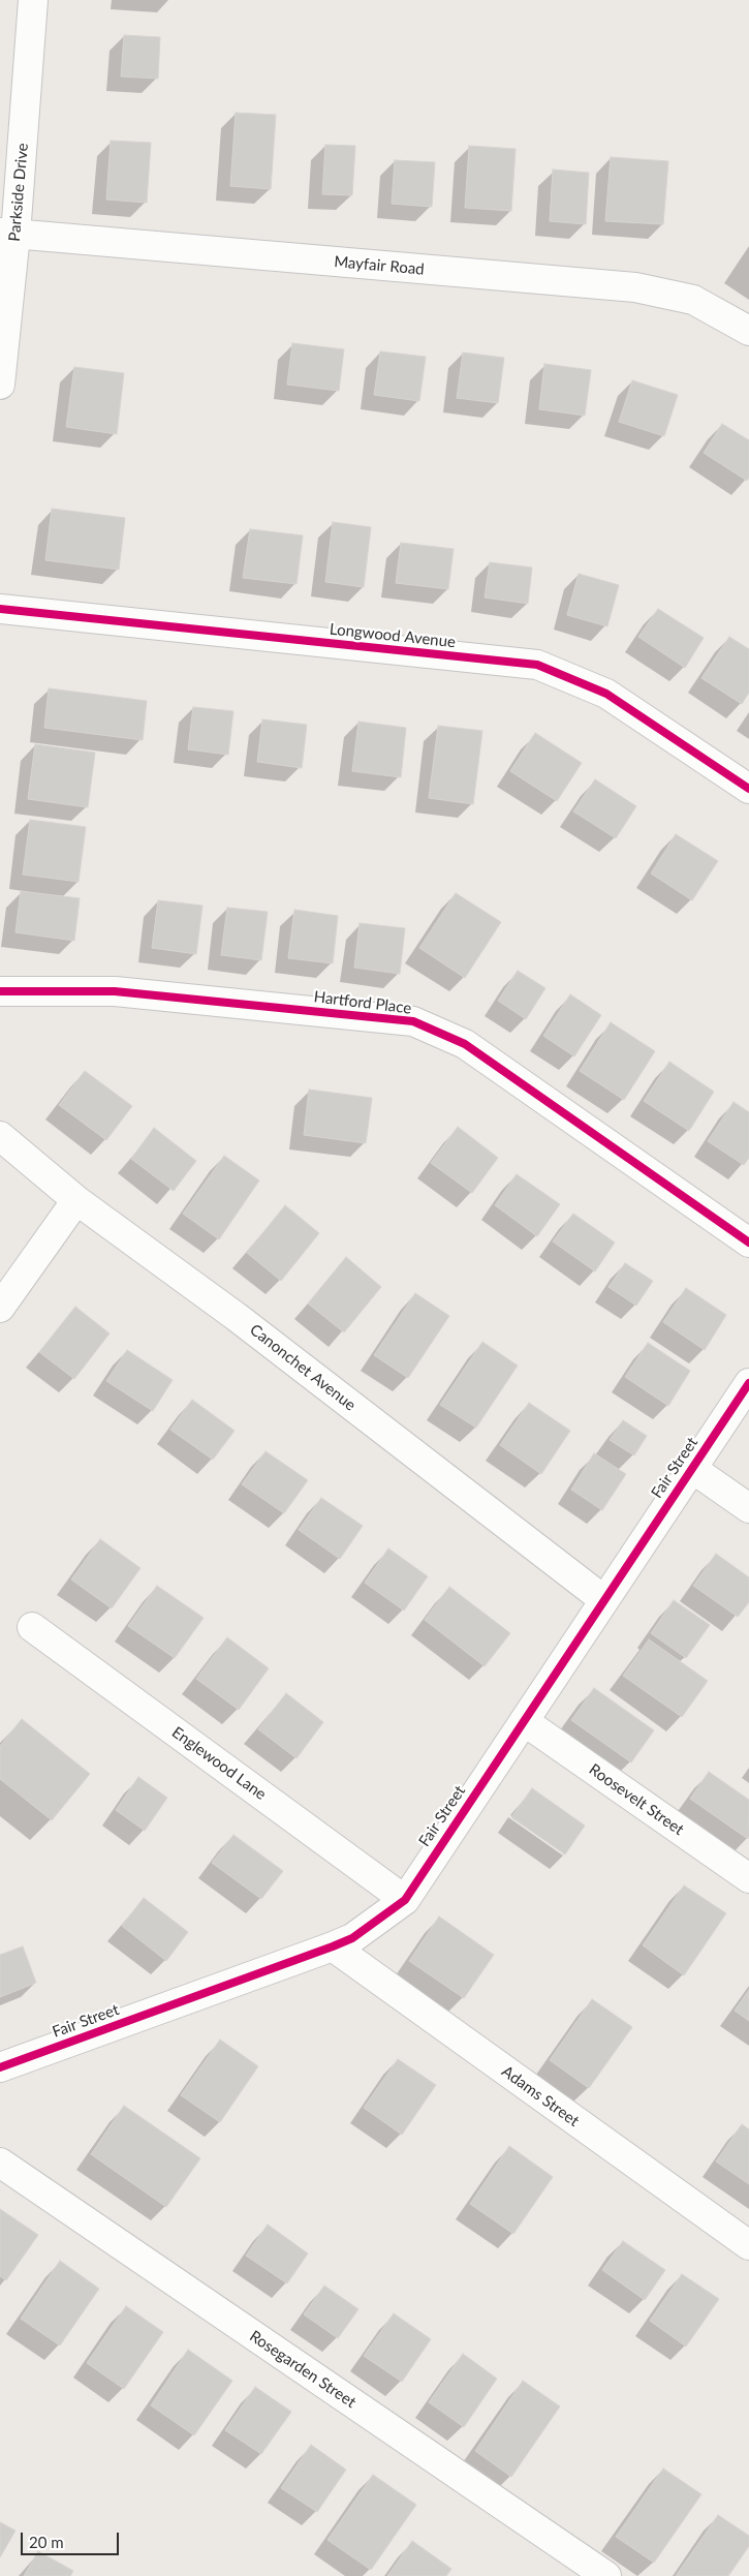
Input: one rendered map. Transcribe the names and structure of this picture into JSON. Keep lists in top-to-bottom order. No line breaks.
{"streets":{"street":["Parkside Drive","Mayfair Road","Longwood Avenue","Hartford Place","Canonchet Avenue","Fair Street","Englewood Lane","Roosevelt Street","Adams Street","Rosegarden Street"]},"crossings":[["Parkside Drive","Mayfair Road"],["Canonchet Avenue","Fair Street"],["Fair Street","Englewood Lane"],["Fair Street","Roosevelt Street"],["Fair Street","Adams Street"]],"scale_bar":"20 m"}
